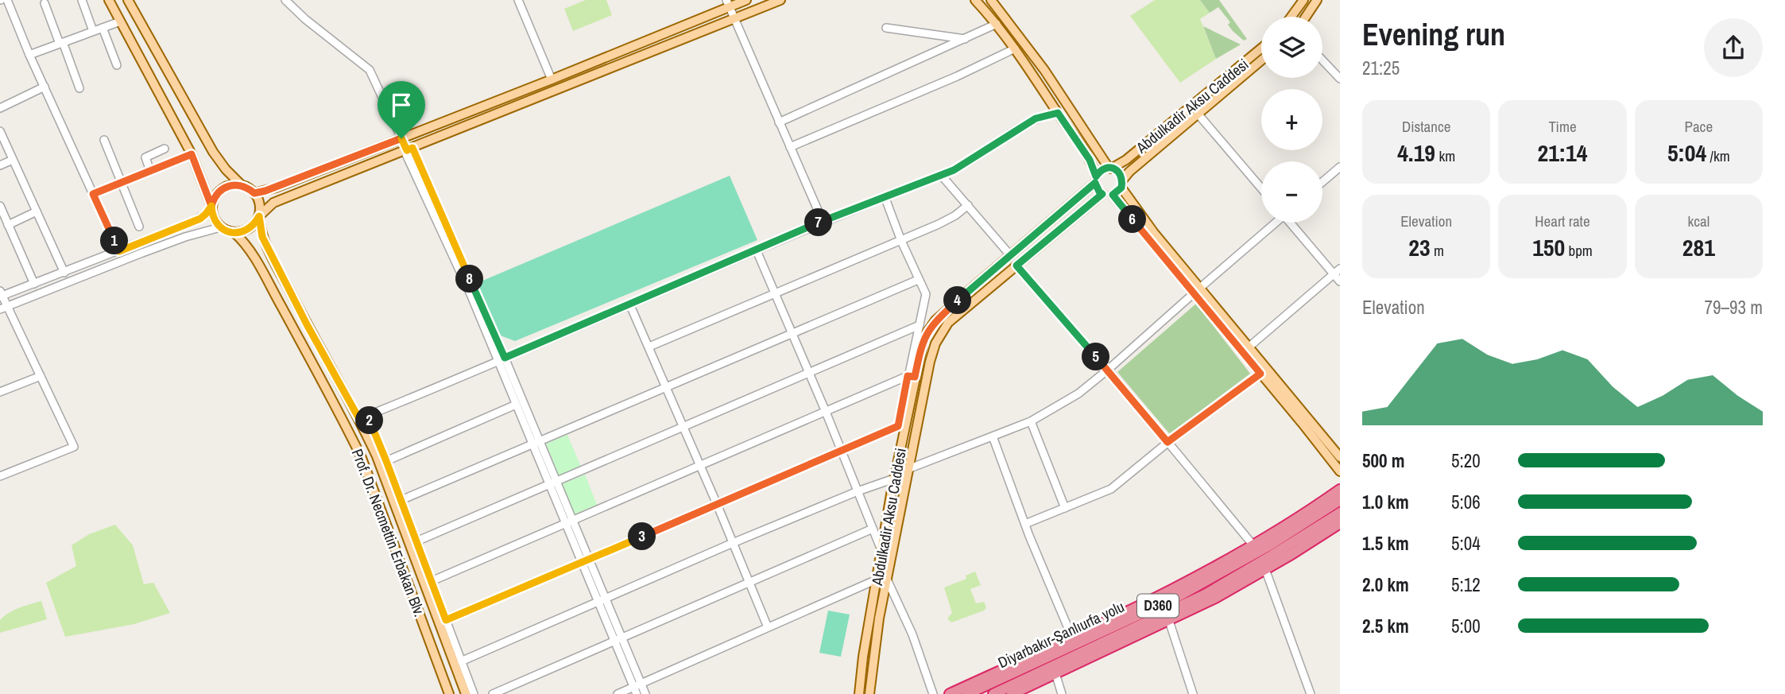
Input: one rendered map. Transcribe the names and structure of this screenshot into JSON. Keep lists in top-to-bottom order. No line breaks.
{"streets":{"highway":["D360","Diyarbakır-Şanlıurfa yolu"],"main road":["Abdulkadir Aksu Caddesi","Prof. Dr. Necmettin Erbakan Blv."]},"page":{"heading":["Evening run","21:25"],"map_buttons":["+","−"],"stats":[["Distance","4.19 km"],["Time","21:14"],["Pace","5:04 /km"],["Elevation","23 m"],["Heart rate","150 bpm"],["kcal","281"]],"pins":["6","7","1","8","4","5","2","3"],"chart":["Elevation","79–93 m"],"list":[{"name":"500 m","note":"5:20"},{"name":"1.0 km","note":"5:06"},{"name":"1.5 km","note":"5:04"},{"name":"2.0 km","note":"5:12"},{"name":"2.5 km","note":"5:00"}]}}
